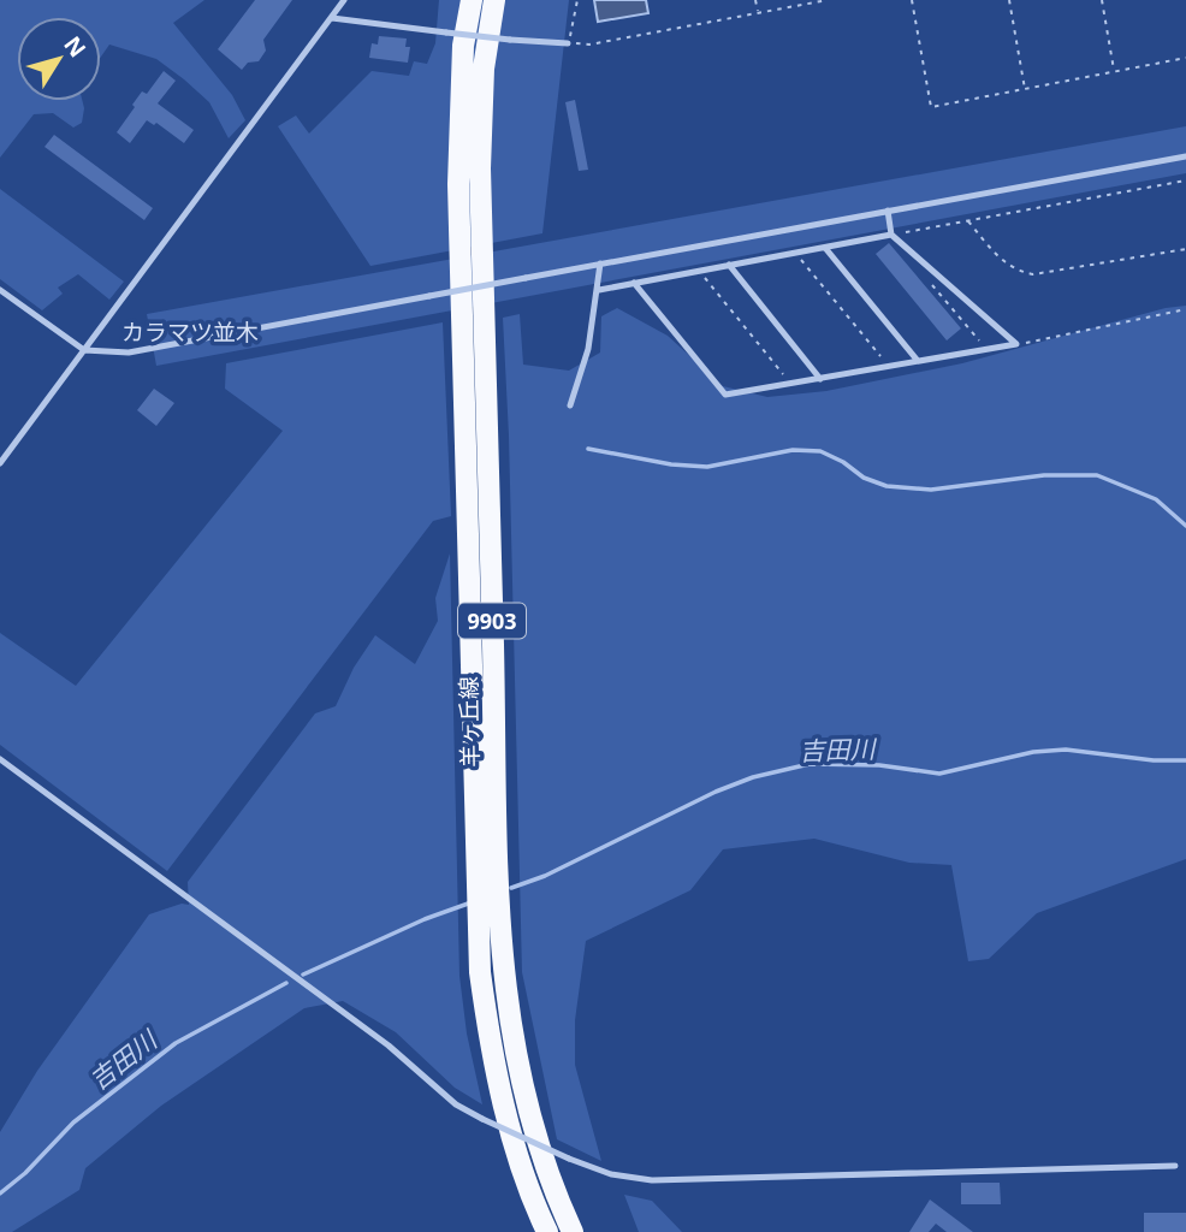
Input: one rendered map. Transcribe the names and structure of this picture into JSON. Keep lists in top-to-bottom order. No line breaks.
{"streets":{"main road":["9903","羊ヶ丘線"]},"water":["吉田川"],"parks":["カラマツ並木"],"north":"top right"}
